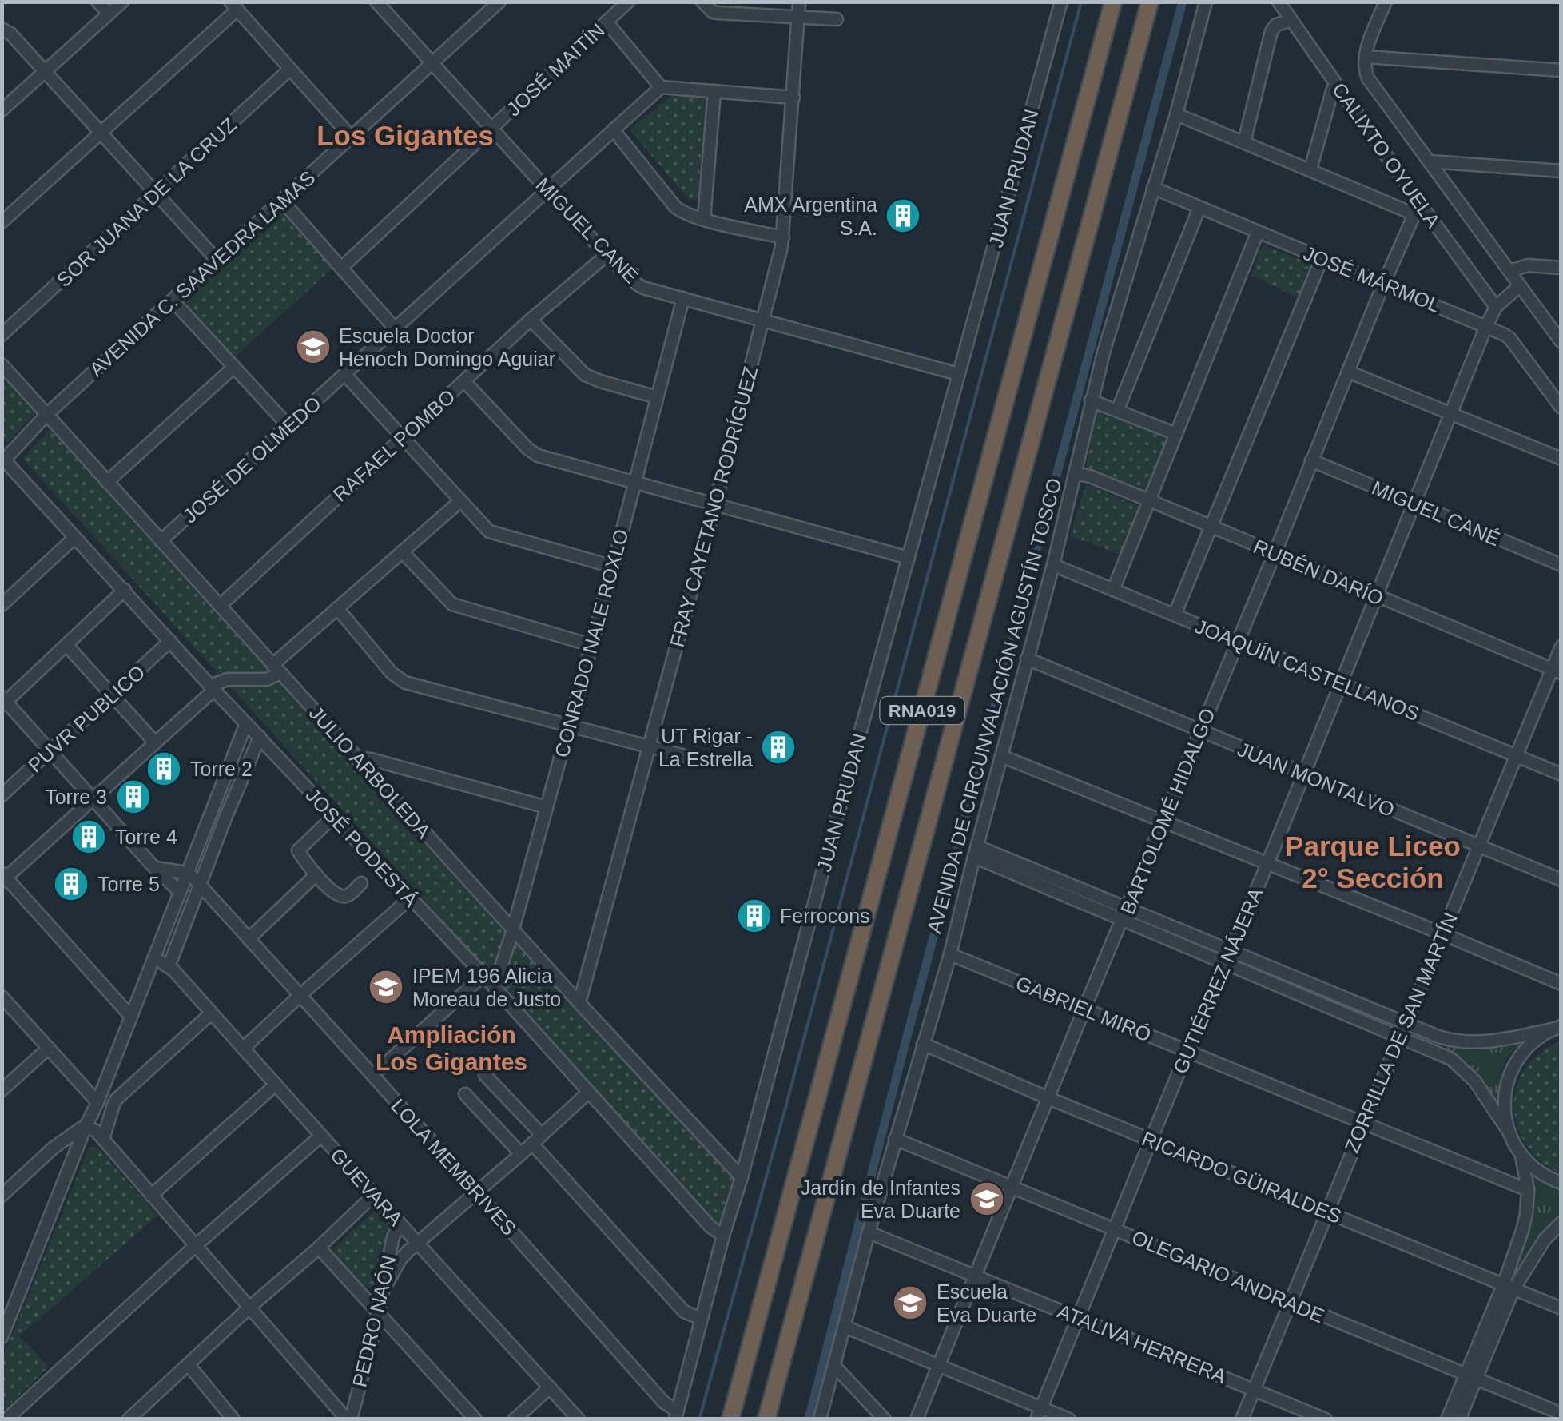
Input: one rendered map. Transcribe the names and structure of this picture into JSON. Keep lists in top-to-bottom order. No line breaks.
{"streets":{"highway":["AVENIDA DE CIRCUNVALACIÓN AGUSTÍN TOSCO","RNA019"],"street":["JOSÉ MAITÍN","CALIXTO OYUELA","JUAN PRUDAN","SOR JUANA DE LA CRUZ","MIGUEL CANÉ","AVENIDA C. SAAVEDRA LAMAS","JOSÉ MÁRMOL","RAFAEL POMBO","JOSÉ DE OLMEDO","FRAY CAYETANO RODRÍGUEZ","RUBÉN DARÍO","CONRADO NALE ROXLO","JOAQUÍN CASTELLANOS","PUVR PUBLICO","JULIO ARBOLEDA","JUAN MONTALVO","BARTOLOMÉ HIDALGO","JOSÉ PODESTÁ","GUTIÉRREZ NÁJERA","GABRIEL MIRÓ","ZORRILLA DE SAN MARTÍN","LOLA MEMBRIVES","RICARDO GÜIRALDES","GUEVARA","OLEGARIO ANDRADE","PEDRO NAÓN","ATALIVA HERRERA"]},"crossings":[["JOSÉ MAITÍN","MIGUEL CANÉ"],["CALIXTO OYUELA","AVENIDA DE CIRCUNVALACIÓN AGUSTÍN TOSCO"],["CALIXTO OYUELA","BARTOLOMÉ HIDALGO"],["CALIXTO OYUELA","GUTIÉRREZ NÁJERA"],["JUAN PRUDAN","MIGUEL CANÉ"],["JUAN PRUDAN","JULIO ARBOLEDA"],["JUAN PRUDAN","JOSÉ PODESTÁ"],["JUAN PRUDAN","LOLA MEMBRIVES"],["MIGUEL CANÉ","AVENIDA C. SAAVEDRA LAMAS"],["MIGUEL CANÉ","RAFAEL POMBO"],["MIGUEL CANÉ","JOSÉ DE OLMEDO"],["MIGUEL CANÉ","FRAY CAYETANO RODRÍGUEZ"],["MIGUEL CANÉ","CONRADO NALE ROXLO"],["MIGUEL CANÉ","BARTOLOMÉ HIDALGO"],["MIGUEL CANÉ","GUTIÉRREZ NÁJERA"],["AVENIDA C. SAAVEDRA LAMAS","JULIO ARBOLEDA"],["AVENIDA C. SAAVEDRA LAMAS","JOSÉ PODESTÁ"],["JOSÉ MÁRMOL","AVENIDA DE CIRCUNVALACIÓN AGUSTÍN TOSCO"],["JOSÉ MÁRMOL","BARTOLOMÉ HIDALGO"],["JOSÉ MÁRMOL","GUTIÉRREZ NÁJERA"],["RAFAEL POMBO","JULIO ARBOLEDA"],["JOSÉ DE OLMEDO","JULIO ARBOLEDA"],["FRAY CAYETANO RODRÍGUEZ","JULIO ARBOLEDA"],["RUBÉN DARÍO","AVENIDA DE CIRCUNVALACIÓN AGUSTÍN TOSCO"],["RUBÉN DARÍO","BARTOLOMÉ HIDALGO"],["RUBÉN DARÍO","GUTIÉRREZ NÁJERA"],["RUBÉN DARÍO","ZORRILLA DE SAN MARTÍN"],["CONRADO NALE ROXLO","JULIO ARBOLEDA"],["CONRADO NALE ROXLO","JOSÉ PODESTÁ"],["JOAQUÍN CASTELLANOS","AVENIDA DE CIRCUNVALACIÓN AGUSTÍN TOSCO"],["JOAQUÍN CASTELLANOS","BARTOLOMÉ HIDALGO"],["JOAQUÍN CASTELLANOS","GUTIÉRREZ NÁJERA"],["JOAQUÍN CASTELLANOS","ZORRILLA DE SAN MARTÍN"],["AVENIDA DE CIRCUNVALACIÓN AGUSTÍN TOSCO","JUAN MONTALVO"],["AVENIDA DE CIRCUNVALACIÓN AGUSTÍN TOSCO","GABRIEL MIRÓ"],["AVENIDA DE CIRCUNVALACIÓN AGUSTÍN TOSCO","RICARDO GÜIRALDES"],["AVENIDA DE CIRCUNVALACIÓN AGUSTÍN TOSCO","OLEGARIO ANDRADE"],["AVENIDA DE CIRCUNVALACIÓN AGUSTÍN TOSCO","ATALIVA HERRERA"],["PUVR PUBLICO","JOSÉ PODESTÁ"],["JUAN MONTALVO","BARTOLOMÉ HIDALGO"],["JUAN MONTALVO","GUTIÉRREZ NÁJERA"],["JUAN MONTALVO","ZORRILLA DE SAN MARTÍN"],["BARTOLOMÉ HIDALGO","GABRIEL MIRÓ"],["BARTOLOMÉ HIDALGO","RICARDO GÜIRALDES"],["BARTOLOMÉ HIDALGO","OLEGARIO ANDRADE"],["BARTOLOMÉ HIDALGO","ATALIVA HERRERA"],["GUTIÉRREZ NÁJERA","GABRIEL MIRÓ"],["GUTIÉRREZ NÁJERA","RICARDO GÜIRALDES"],["GUTIÉRREZ NÁJERA","OLEGARIO ANDRADE"],["GUTIÉRREZ NÁJERA","ATALIVA HERRERA"],["GABRIEL MIRÓ","ZORRILLA DE SAN MARTÍN"],["ZORRILLA DE SAN MARTÍN","RICARDO GÜIRALDES"],["ZORRILLA DE SAN MARTÍN","OLEGARIO ANDRADE"],["ZORRILLA DE SAN MARTÍN","ATALIVA HERRERA"],["GUEVARA","PEDRO NAÓN"]],"districts":["Los Gigantes","Parque Liceo 2° Sección","Ampliación Los Gigantes"],"places":{"building":["AMX Argentina S.A.","UT Rigar - La Estrella","Torre 2","Torre 3","Torre 4","Torre 5","Ferrocons"],"school or university":["Escuela Doctor Henoch Domingo Aguiar","IPEM 196 Alicia Moreau de Justo","Jardín de Infantes Eva Duarte","Escuela Eva Duarte"]}}
